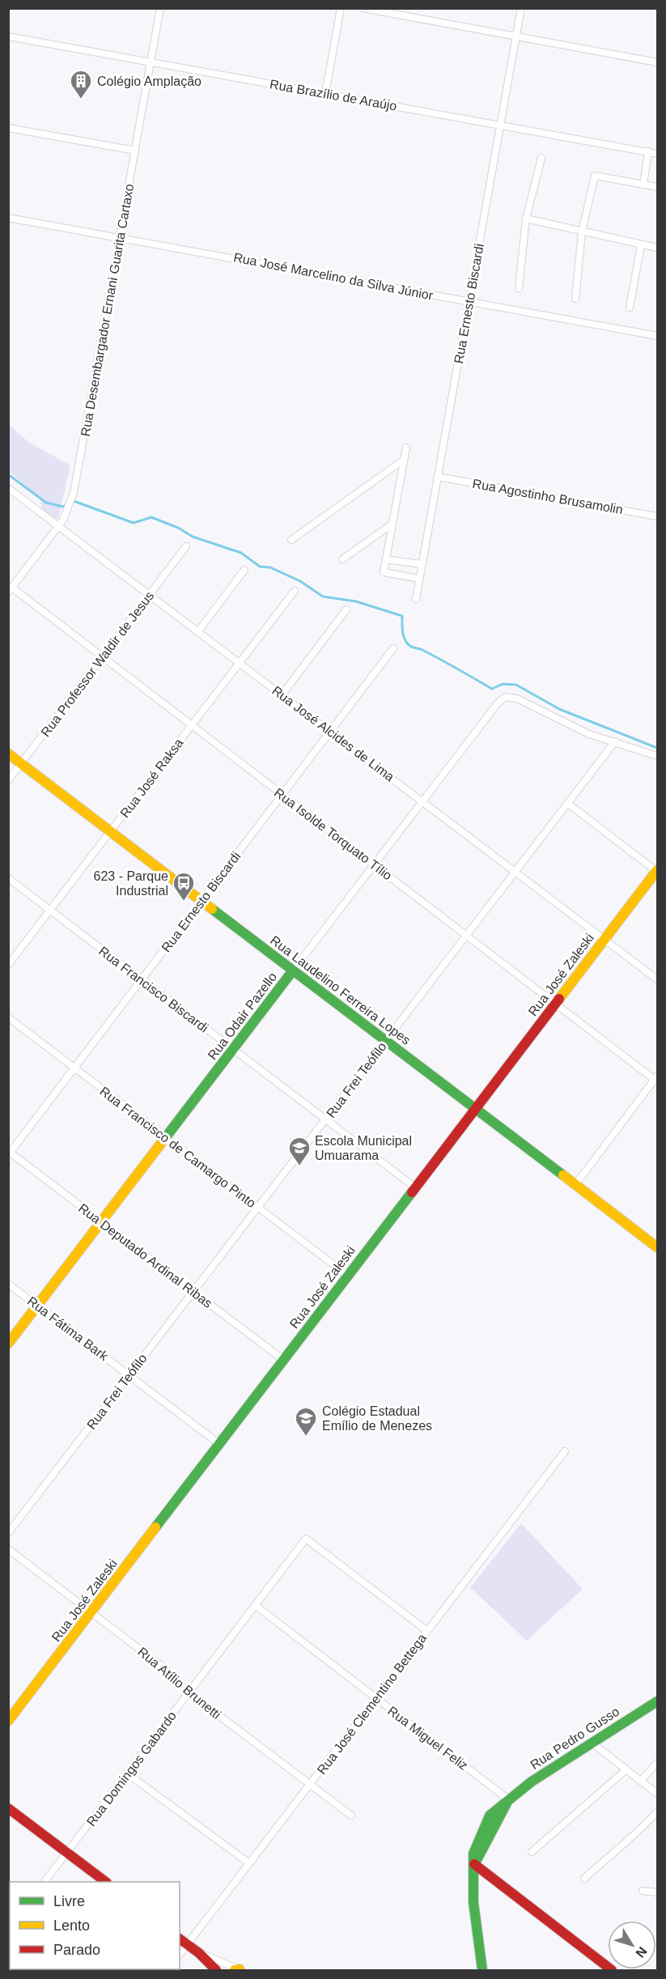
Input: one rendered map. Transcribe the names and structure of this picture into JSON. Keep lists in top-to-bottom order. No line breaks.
{"streets":{"street":["Rua Brazílio de Araújo","Rua José Marcelino da Silva Júnior","Rua Ernesto Biscardi","Rua Desembargador Ernani Guarita Cartaxo","Rua Agostinho Brusamolin","Rua Professor Waldir de Jesus","Rua José Alcides de Lima","Rua José Raksa","Rua Isolde Torquato Tílio","Rua José Zaleski","Rua Francisco Biscardi","Rua Laudelino Ferreira Lopes","Rua Odair Pazello","Rua Frei Teófilo","Rua Francisco de Camargo Pinto","Rua Deputado Ardinal Ribas","Rua Fátima Bark","Rua Atílio Brunetti","Rua José Clementino Bettega","Rua Miguel Feliz","Rua Pedro Gusso","Rua Domingos Gabardo"]},"crossings":[["Rua Brazílio de Araújo","Rua Ernesto Biscardi"],["Rua Brazílio de Araújo","Rua Desembargador Ernani Guarita Cartaxo"],["Rua José Marcelino da Silva Júnior","Rua Ernesto Biscardi"],["Rua José Marcelino da Silva Júnior","Rua Desembargador Ernani Guarita Cartaxo"],["Rua Ernesto Biscardi","Rua Agostinho Brusamolin"],["Rua Ernesto Biscardi","Rua José Alcides de Lima"],["Rua Ernesto Biscardi","Rua Isolde Torquato Tílio"],["Rua Ernesto Biscardi","Rua Francisco Biscardi"],["Rua Ernesto Biscardi","Rua Laudelino Ferreira Lopes"],["Rua Ernesto Biscardi","Rua Francisco de Camargo Pinto"],["Rua Ernesto Biscardi","Rua Deputado Ardinal Ribas"],["Rua Desembargador Ernani Guarita Cartaxo","Rua José Alcides de Lima"],["Rua Desembargador Ernani Guarita Cartaxo","Rua Isolde Torquato Tílio"],["Rua Professor Waldir de Jesus","Rua José Alcides de Lima"],["Rua Professor Waldir de Jesus","Rua Isolde Torquato Tílio"],["Rua Professor Waldir de Jesus","Rua Laudelino Ferreira Lopes"],["Rua José Alcides de Lima","Rua José Raksa"],["Rua José Alcides de Lima","Rua José Zaleski"],["Rua José Alcides de Lima","Rua Odair Pazello"],["Rua José Alcides de Lima","Rua Frei Teófilo"],["Rua José Raksa","Rua Isolde Torquato Tílio"],["Rua José Raksa","Rua Francisco Biscardi"],["Rua José Raksa","Rua Laudelino Ferreira Lopes"],["Rua Isolde Torquato Tílio","Rua José Zaleski"],["Rua Isolde Torquato Tílio","Rua Odair Pazello"],["Rua Isolde Torquato Tílio","Rua Frei Teófilo"],["Rua José Zaleski","Rua Francisco Biscardi"],["Rua José Zaleski","Rua Laudelino Ferreira Lopes"],["Rua José Zaleski","Rua Francisco de Camargo Pinto"],["Rua José Zaleski","Rua Deputado Ardinal Ribas"],["Rua José Zaleski","Rua Fátima Bark"],["Rua José Zaleski","Rua Atílio Brunetti"],["Rua Francisco Biscardi","Rua Odair Pazello"],["Rua Francisco Biscardi","Rua Frei Teófilo"],["Rua Laudelino Ferreira Lopes","Rua Odair Pazello"],["Rua Laudelino Ferreira Lopes","Rua Frei Teófilo"],["Rua Odair Pazello","Rua Frei Teófilo"],["Rua Odair Pazello","Rua Francisco de Camargo Pinto"],["Rua Odair Pazello","Rua Deputado Ardinal Ribas"],["Rua Odair Pazello","Rua Fátima Bark"],["Rua Frei Teófilo","Rua Francisco de Camargo Pinto"],["Rua Frei Teófilo","Rua Deputado Ardinal Ribas"],["Rua Frei Teófilo","Rua Fátima Bark"],["Rua Atílio Brunetti","Rua José Clementino Bettega"],["Rua Atílio Brunetti","Rua Domingos Gabardo"],["Rua José Clementino Bettega","Rua Miguel Feliz"],["Rua José Clementino Bettega","Rua Domingos Gabardo"],["Rua Miguel Feliz","Rua Pedro Gusso"],["Rua Miguel Feliz","Rua Domingos Gabardo"]],"places":{"building":["Colégio Amplação"],"bus stop":["623 - Parque Industrial"],"school or university":["Escola Municipal Umuarama","Colégio Estadual Emílio de Menezes"]},"legend":["Livre","Lento","Parado"],"north":"bottom right"}
